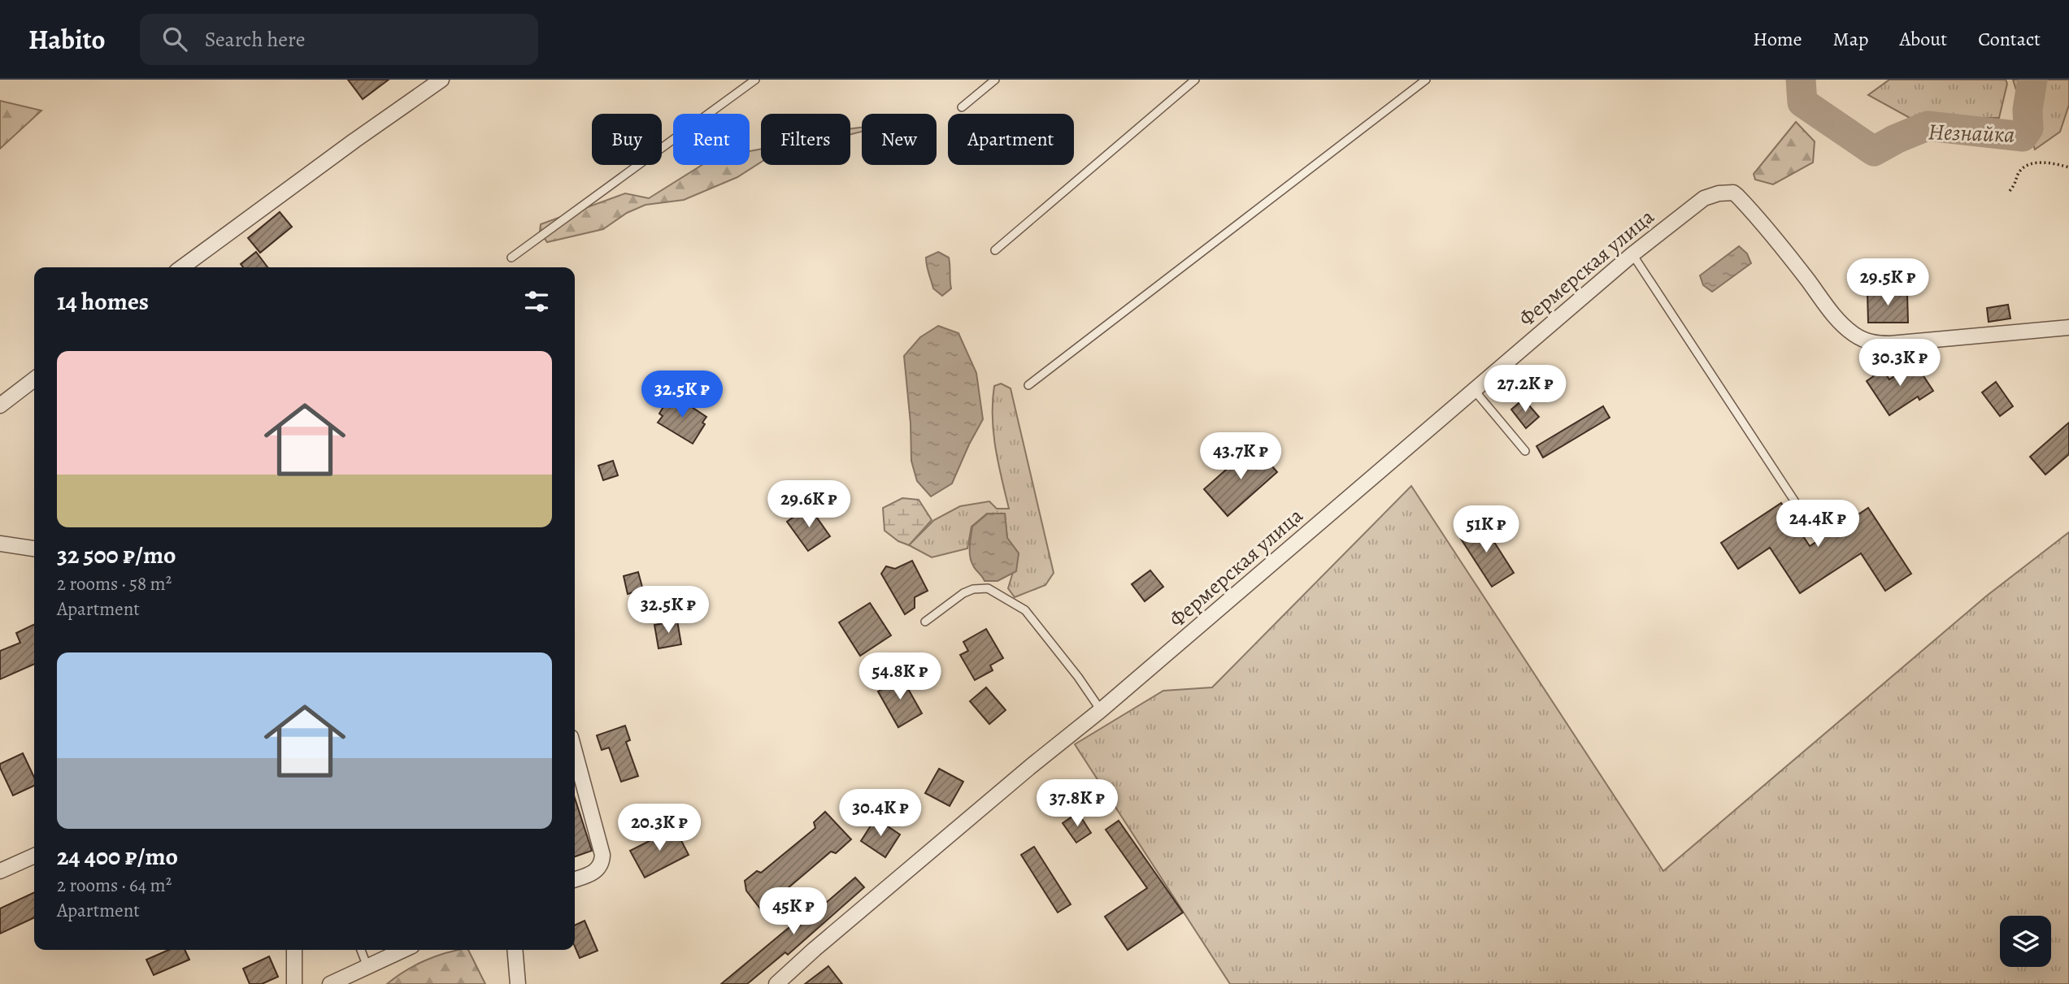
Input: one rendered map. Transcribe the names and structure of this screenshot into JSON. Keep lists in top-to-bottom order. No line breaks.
{"streets":{"street":["Фермерская улица"]},"water":["Незнайка"],"page":{"header":"Habito","search":"Search here","nav":["Home","Map","About","Contact"],"chip":["Buy","Rent","Filters","New","Apartment"],"price":["29.5K ₽","30.3K ₽","27.2K ₽","32.5K ₽","43.7K ₽","29.6K ₽","24.4K ₽","51K ₽","32.5K ₽","54.8K ₽","37.8K ₽","30.4K ₽","20.3K ₽","45K ₽"],"heading":"14 homes","list":[{"name":"32 500 ₽/mo","note":"2 rooms · 58 m² · Apartment"},{"name":"24 400 ₽/mo","note":"2 rooms · 64 m² · Apartment"}]}}
